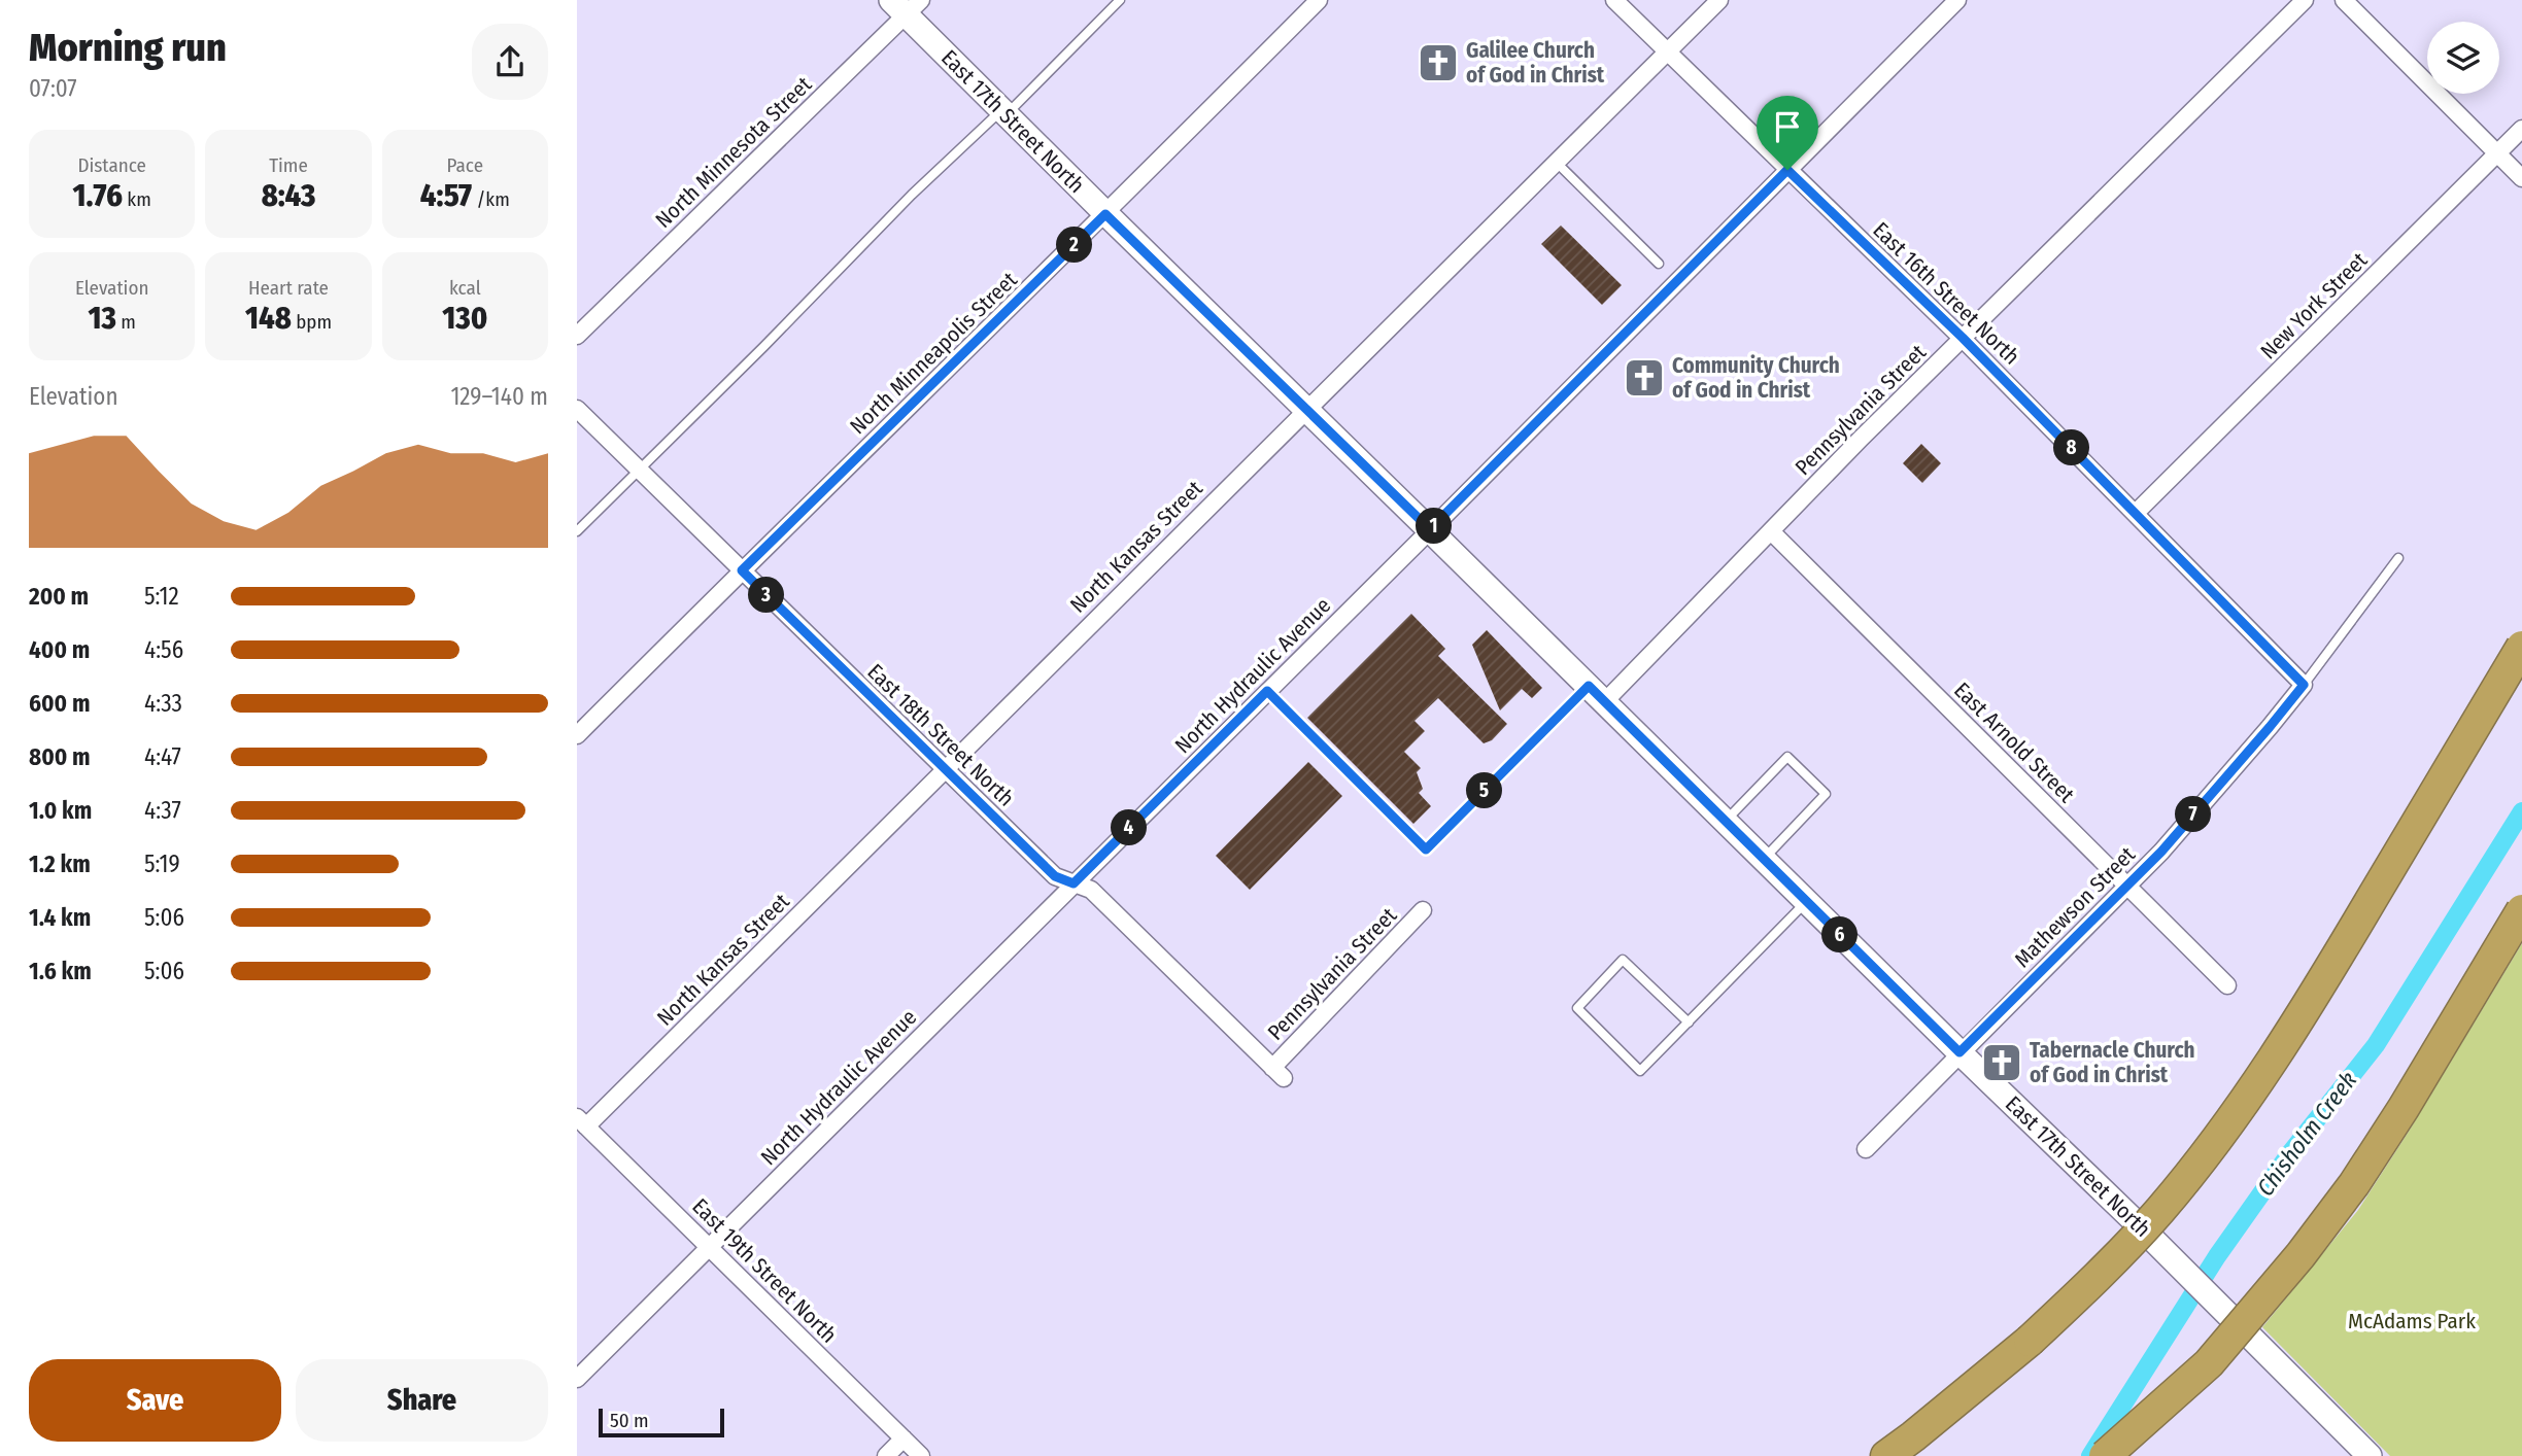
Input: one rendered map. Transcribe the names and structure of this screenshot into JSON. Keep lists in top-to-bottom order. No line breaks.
{"streets":{"street":["East 17th Street North","North Minnesota Street","East 16th Street North","New York Street","North Minneapolis Street","Pennsylvania Street","North Kansas Street","North Hydraulic Avenue","East 18th Street North","East Arnold Street","Mathewson Street","East 19th Street North"]},"crossings":[["East 17th Street North","North Minnesota Street"],["East 17th Street North","North Minneapolis Street"],["East 17th Street North","Pennsylvania Street"],["East 17th Street North","North Kansas Street"],["East 17th Street North","North Hydraulic Avenue"],["East 17th Street North","Mathewson Street"],["East 16th Street North","New York Street"],["East 16th Street North","Pennsylvania Street"],["East 16th Street North","North Kansas Street"],["East 16th Street North","North Hydraulic Avenue"],["East 16th Street North","Mathewson Street"],["North Minneapolis Street","East 18th Street North"],["Pennsylvania Street","East 18th Street North"],["Pennsylvania Street","East Arnold Street"],["North Kansas Street","East 18th Street North"],["North Kansas Street","East 19th Street North"],["North Hydraulic Avenue","East 18th Street North"],["North Hydraulic Avenue","East 19th Street North"],["East Arnold Street","Mathewson Street"]],"water":["Chisholm Creek"],"parks":["McAdams Park"],"places":{"church":["Galilee Church of God in Christ","Community Church of God in Christ","Tabernacle Church of God in Christ"]},"scale_bar":"50 m","page":{"heading":["Morning run","07:07"],"stats":[["Distance","1.76 km"],["Time","8:43"],["Pace","4:57 /km"],["Elevation","13 m"],["Heart rate","148 bpm"],["kcal","130"]],"pins":["2","8","1","3","5","7","4","6"],"chart":["Elevation","129–140 m"],"list":[{"name":"200 m","note":"5:12"},{"name":"400 m","note":"4:56"},{"name":"600 m","note":"4:33"},{"name":"800 m","note":"4:47"},{"name":"1.0 km","note":"4:37"},{"name":"1.2 km","note":"5:19"},{"name":"1.4 km","note":"5:06"},{"name":"1.6 km","note":"5:06"}],"buttons":["Save","Share"],"scale":"50 m"}}
